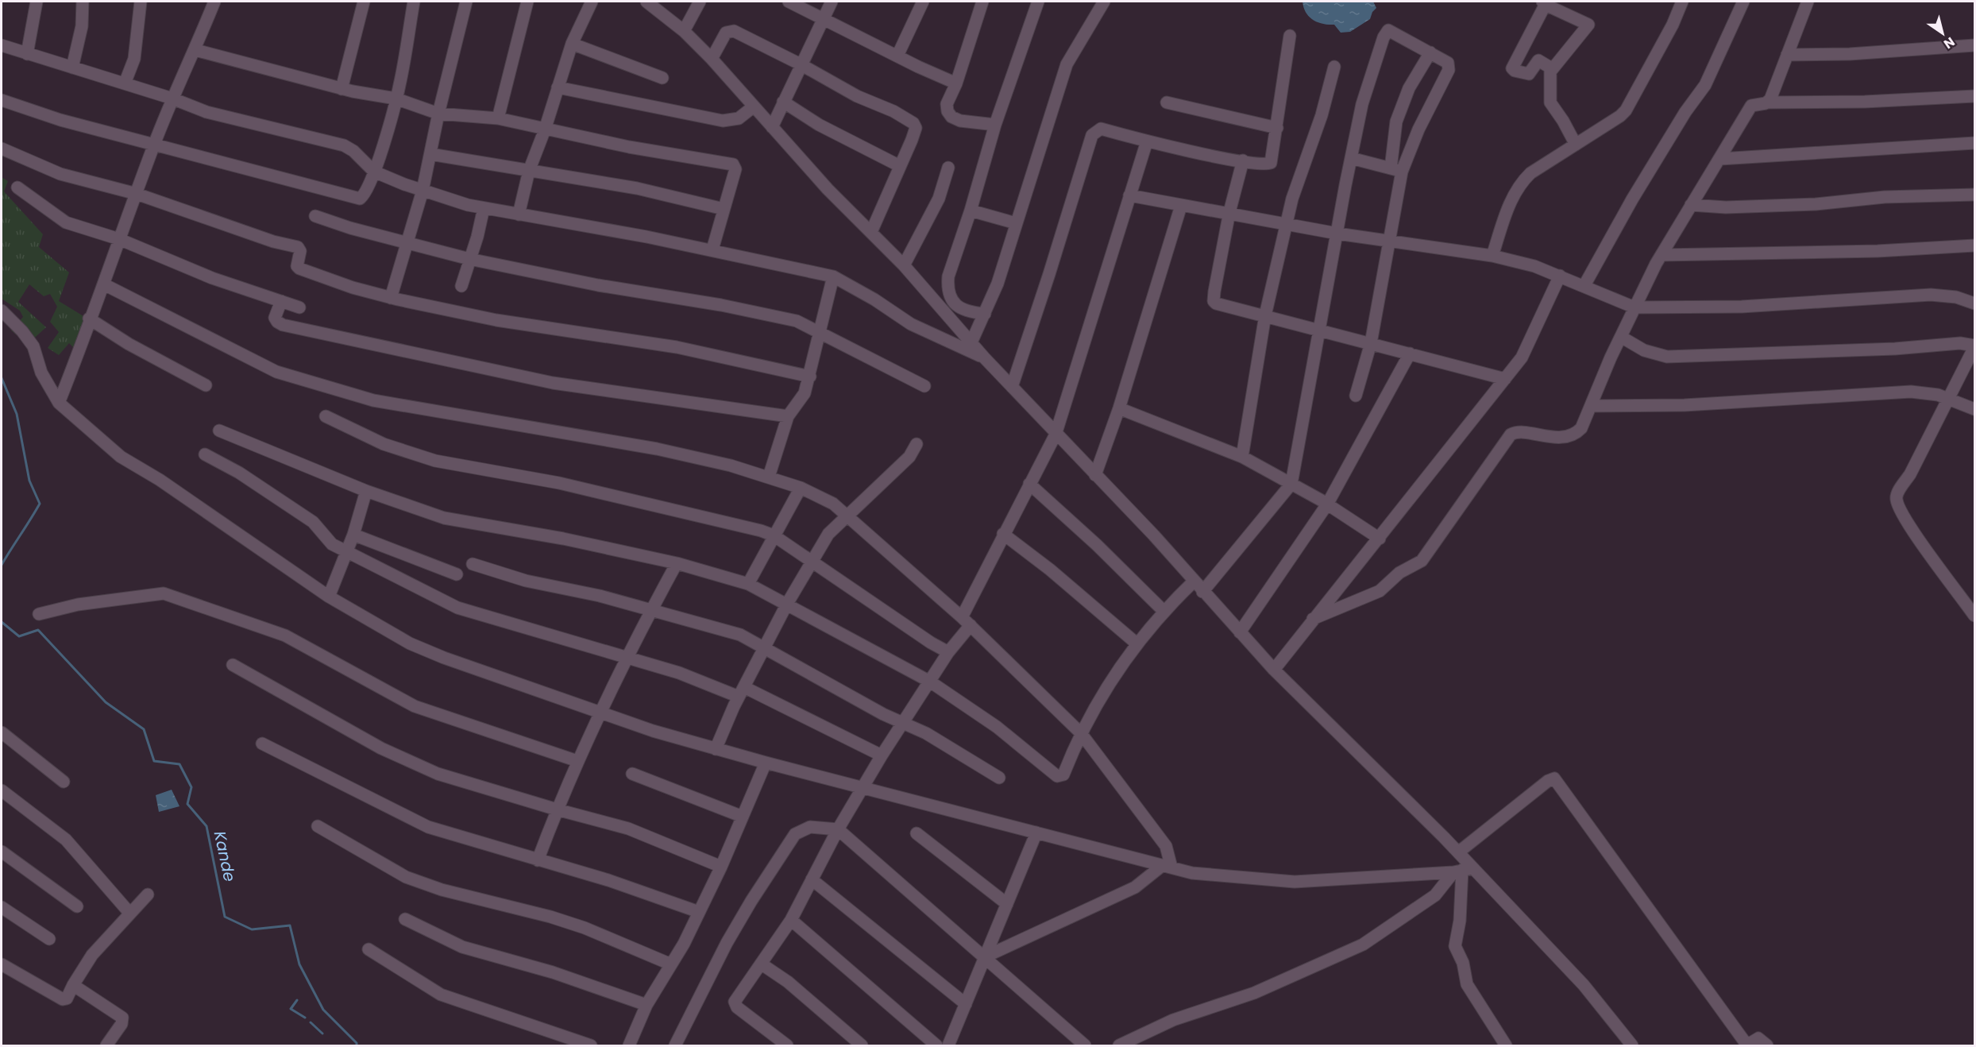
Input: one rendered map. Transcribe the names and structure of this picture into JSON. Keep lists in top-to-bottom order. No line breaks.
{"water":["Kande"],"north":"bottom right"}
